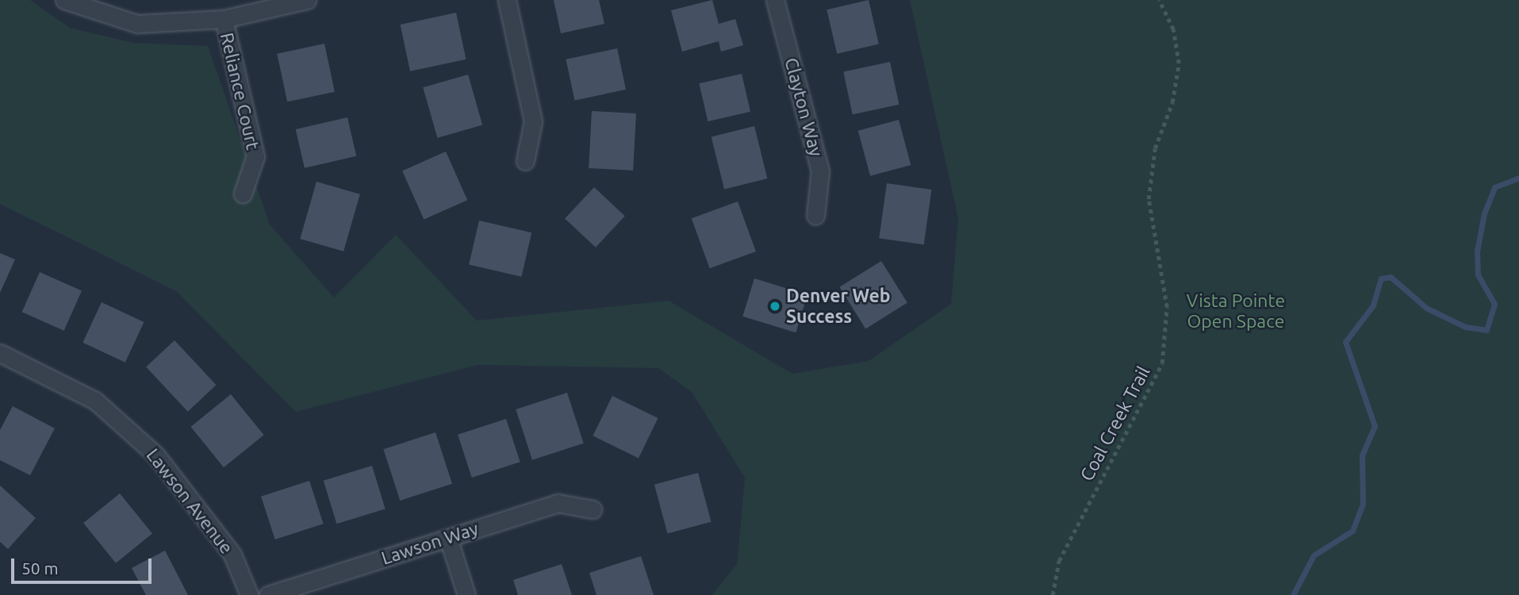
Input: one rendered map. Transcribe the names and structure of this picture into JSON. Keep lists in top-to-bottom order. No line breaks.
{"streets":{"street":["Reliance Court","Clayton Way","Lawson Avenue","Lawson Way"],"path":["Coal Creek Trail"]},"parks":["Vista Pointe Open Space"],"places":["Denver Web Success"],"scale_bar":"50 m"}
